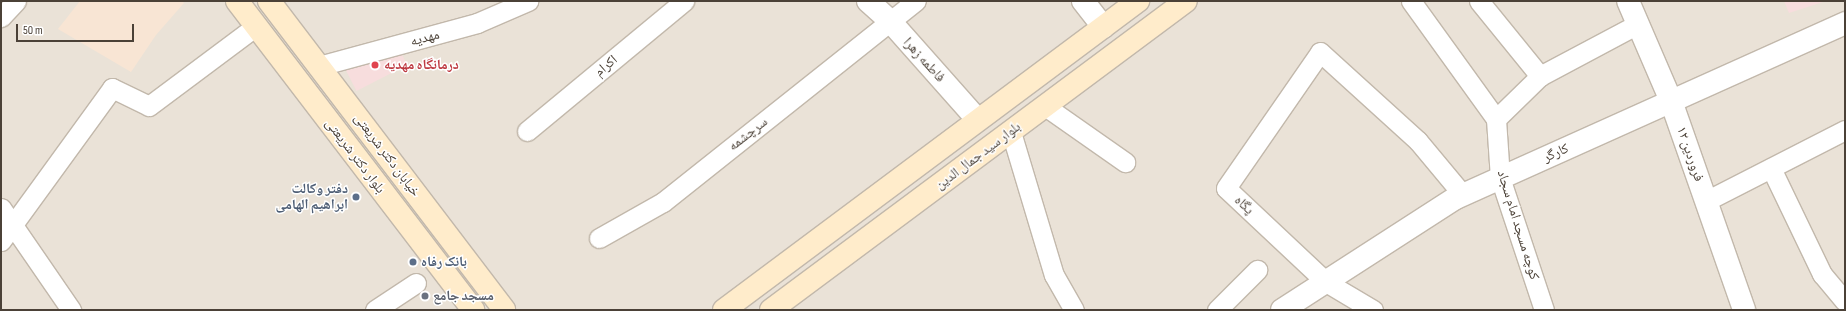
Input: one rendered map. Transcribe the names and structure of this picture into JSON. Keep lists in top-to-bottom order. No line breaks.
{"streets":{"main road":["خیابان دکتر شریعتی","بلوار دکتر شریعتی","بلوار سید جمال الدین"],"street":["مهدیه","فاطمه زهرا","اکرام","سرچشمه","کارگر","۱۲ فروردین","پگاه","کوچه مسجد امام سجاد"]},"crossings":[["مهدیه","خیابان دکتر شریعتی"],["فاطمه زهرا","سرچشمه"],["فاطمه زهرا","بلوار سید جمال الدین"],["کارگر","۱۲ فروردین"],["کارگر","پگاه"],["کارگر","کوچه مسجد امام سجاد"]],"places":["درمانگاه مهدیه","دفتر وکالت ابراهیم الهامی","بانک رفاه","مسجد جامع"],"scale_bar":"50 m"}
